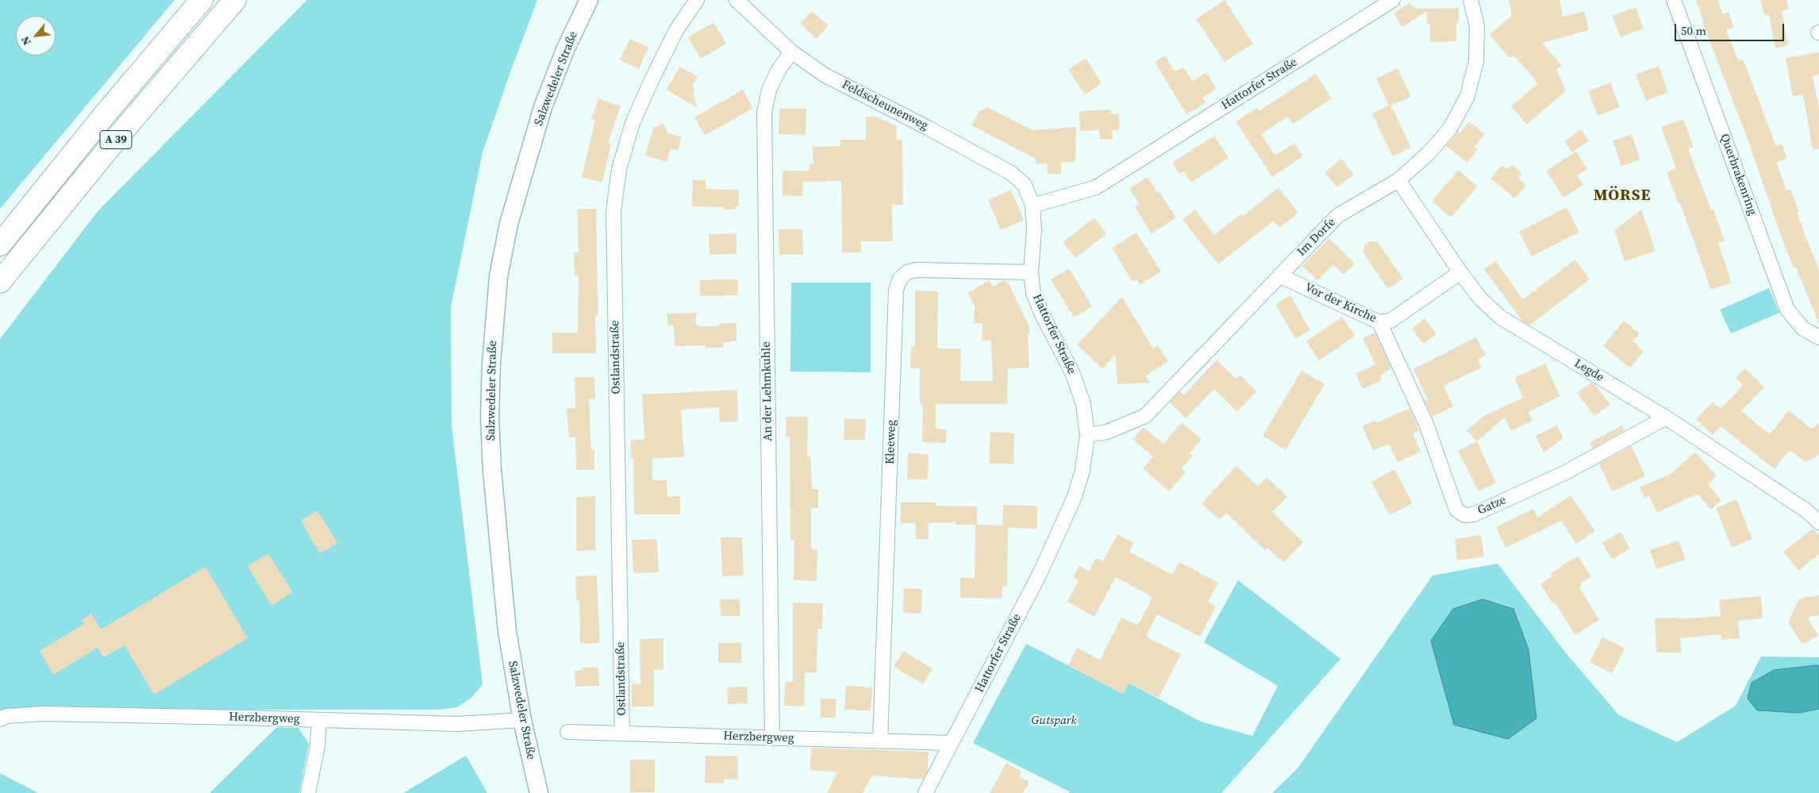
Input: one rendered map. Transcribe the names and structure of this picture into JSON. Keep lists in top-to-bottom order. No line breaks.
{"streets":{"highway":["A 39"],"street":["Salzwedeler Straße","Hattorfer Straße","Feldscheunenweg","Querbrakenring","Im Dorfe","Vor der Kirche","Ostlandstraße","Legde","An der Lehmkuhle","Kleeweg","Gatze","Herzbergweg"]},"crossings":[["Salzwedeler Straße","Herzbergweg"],["Hattorfer Straße","Feldscheunenweg"],["Hattorfer Straße","Im Dorfe"],["Hattorfer Straße","Kleeweg"],["Hattorfer Straße","Herzbergweg"],["Feldscheunenweg","An der Lehmkuhle"],["Im Dorfe","Vor der Kirche"],["Im Dorfe","Legde"],["Vor der Kirche","Legde"],["Vor der Kirche","Gatze"],["Ostlandstraße","Herzbergweg"],["Legde","Gatze"],["An der Lehmkuhle","Herzbergweg"],["Kleeweg","Herzbergweg"]],"districts":["MÖRSE"],"parks":["Gutspark"],"scale_bar":"50 m","north":"bottom left"}
